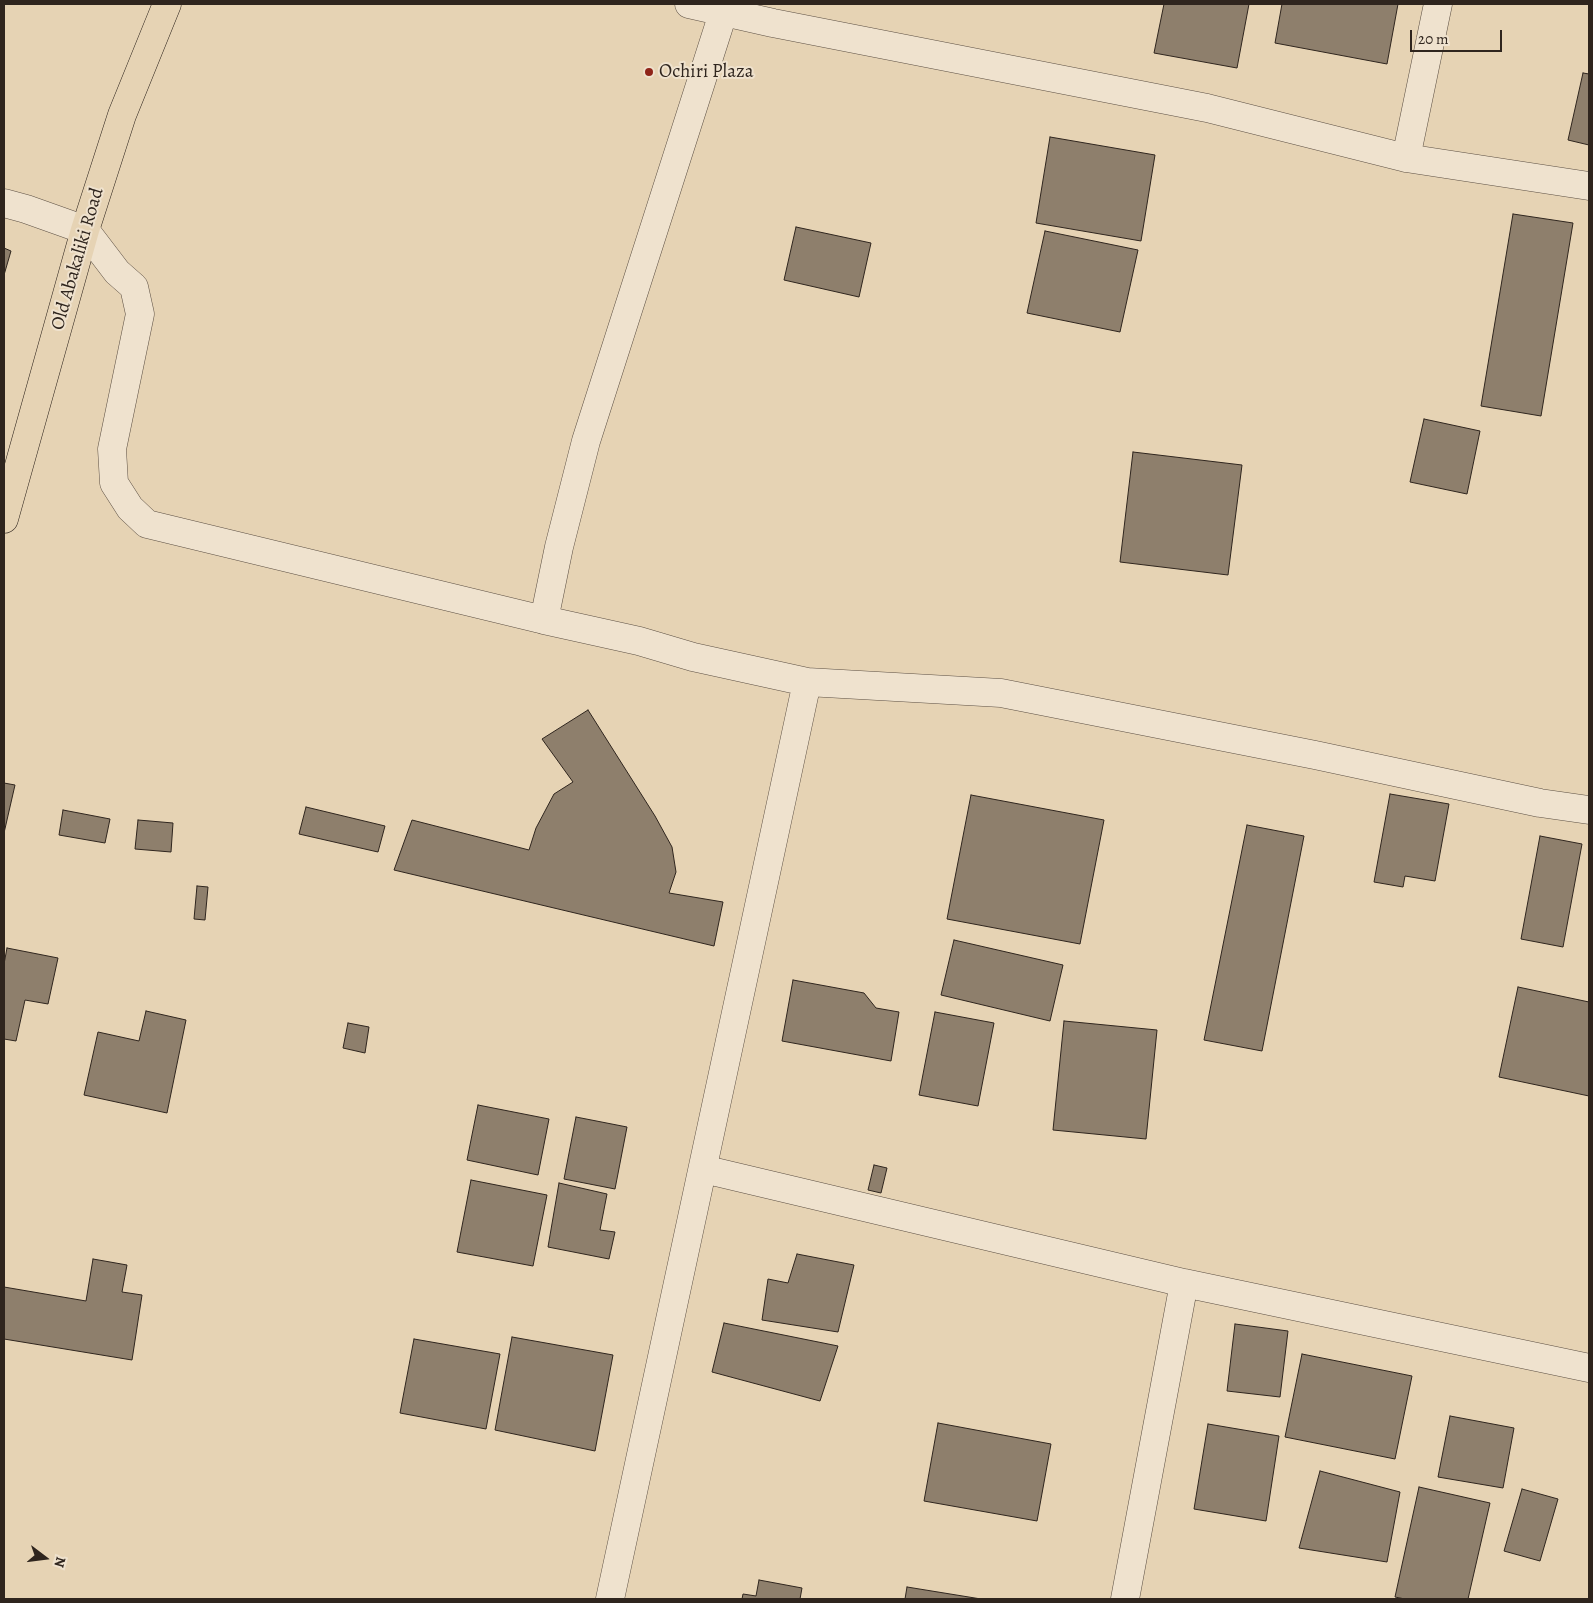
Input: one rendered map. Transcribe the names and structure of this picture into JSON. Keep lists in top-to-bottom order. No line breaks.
{"streets":{"main road":["Old Abakaliki Road"]},"places":["Ochiri Plaza"],"scale_bar":"20 m","north":"right"}
